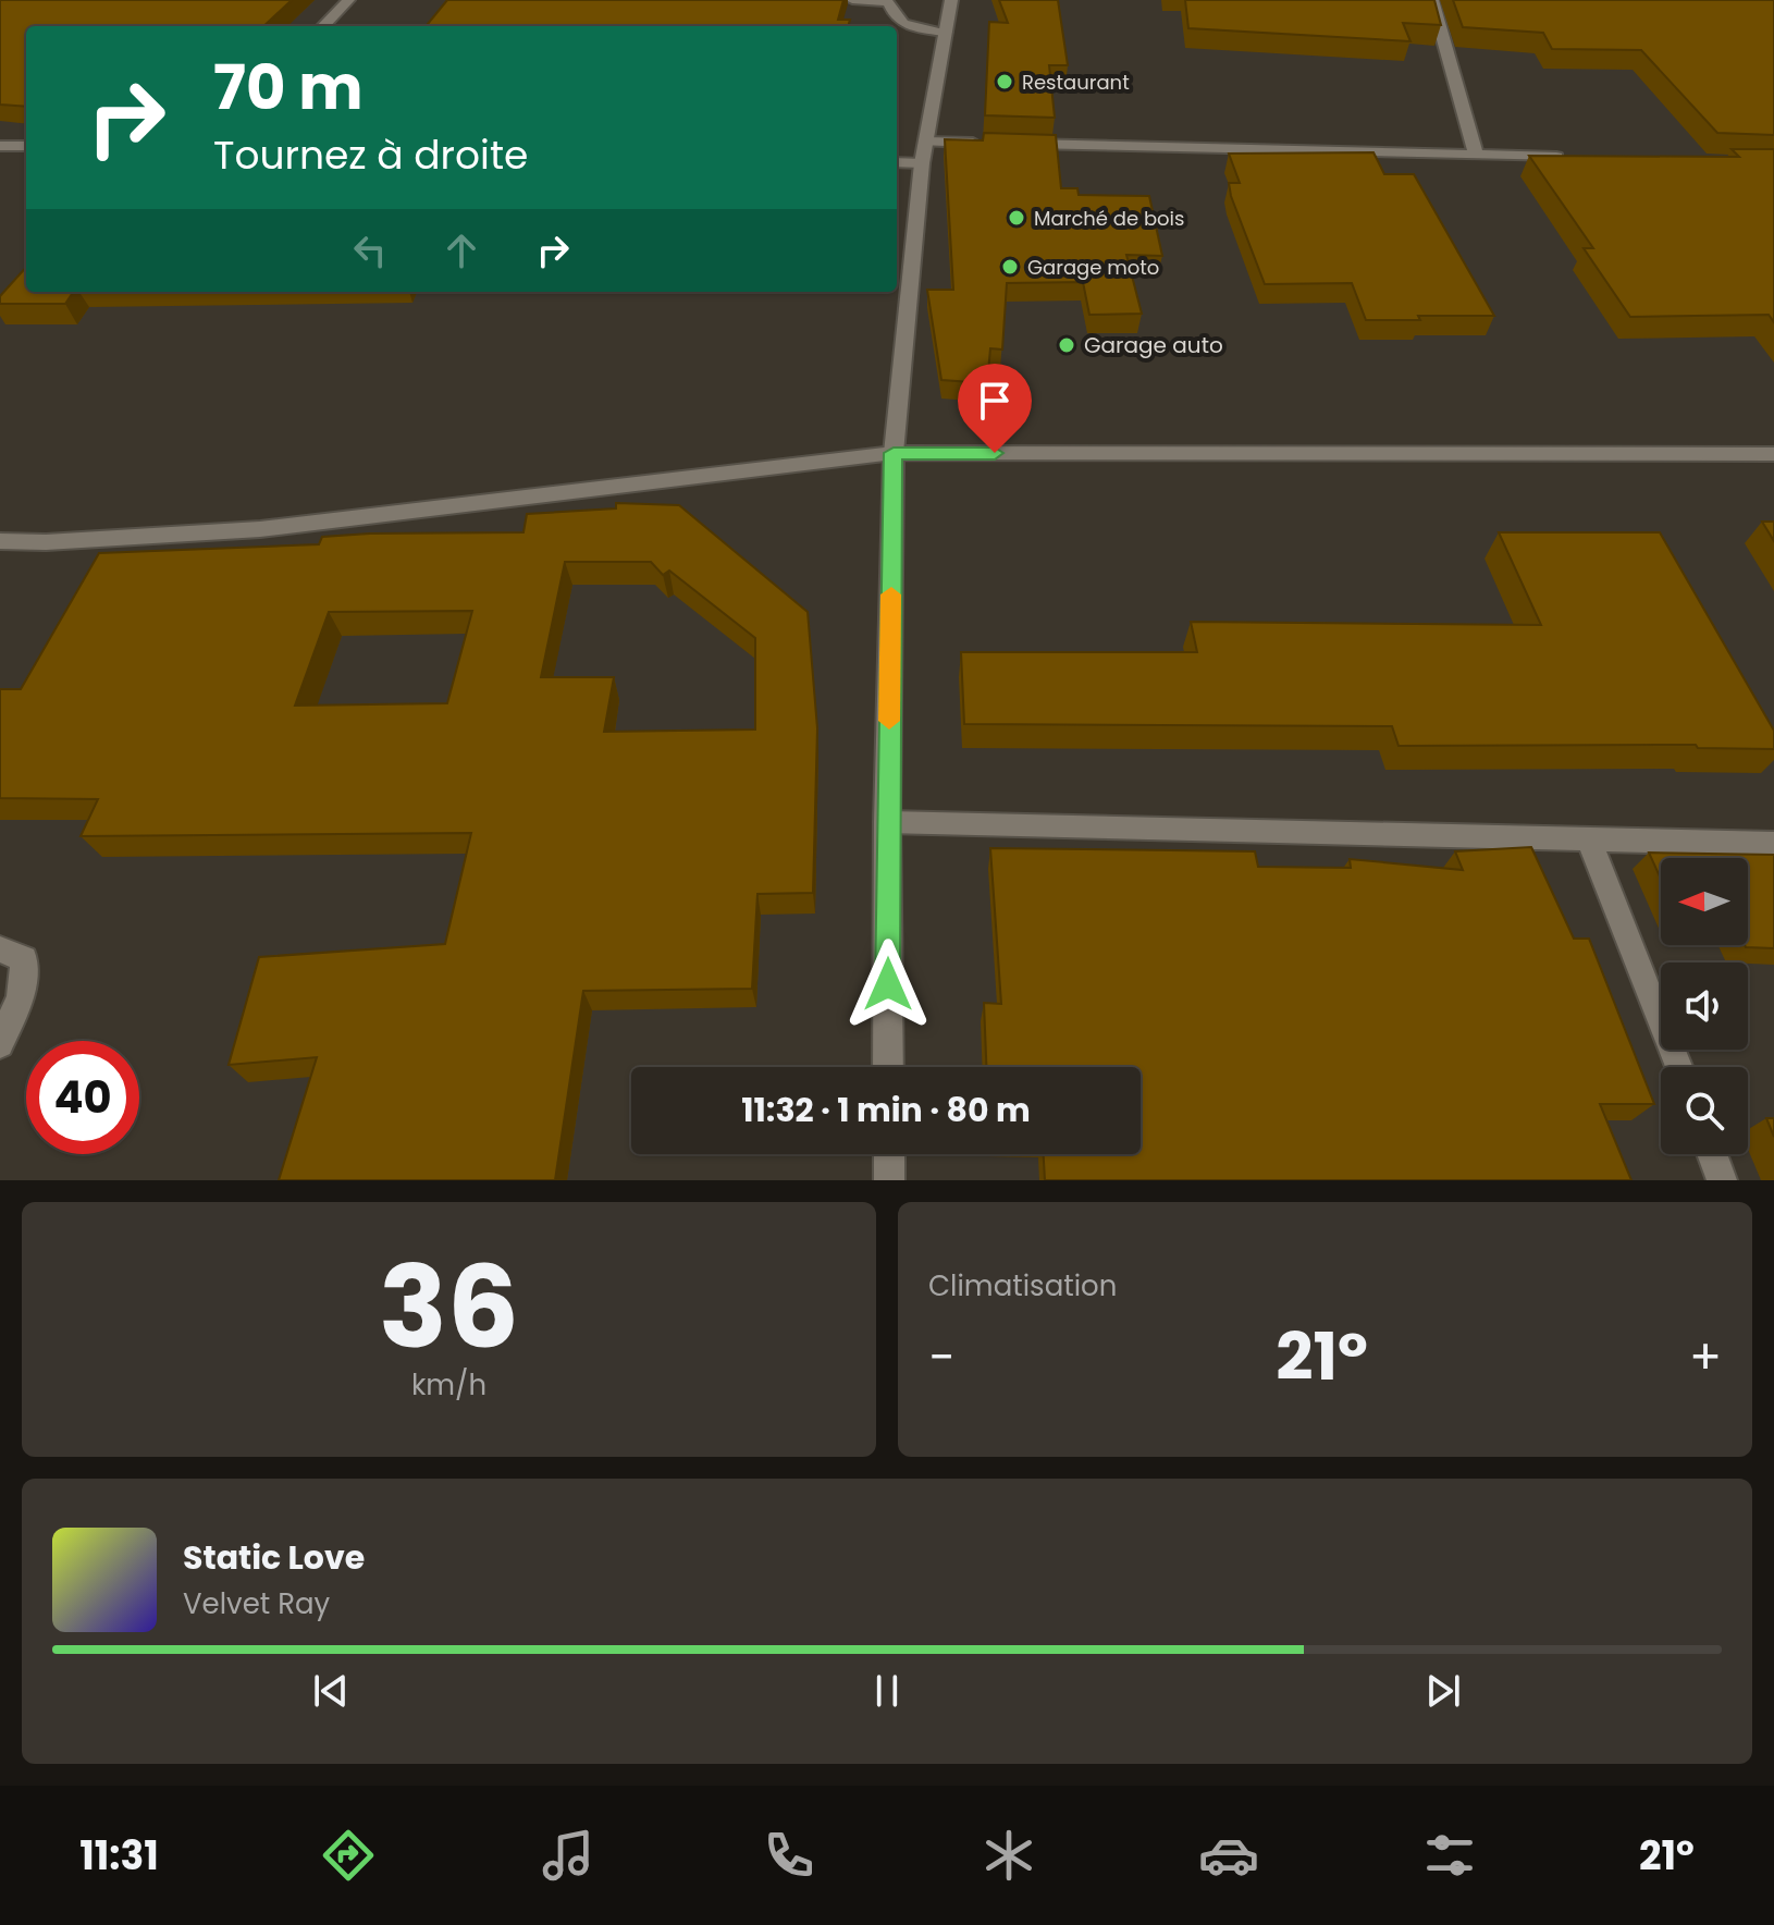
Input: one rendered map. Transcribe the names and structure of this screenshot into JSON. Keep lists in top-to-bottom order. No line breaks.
{"places":["Restaurant","Marché de bois","Garage moto","Garage auto"],"north":"left","page":{"turn":["70 m","Tournez à droite"],"limit":"40","trip":"11:32 · 1 min · 80 m","tile":[["36","km/h"],"Climatisation"],"heat":["−","21°","+"],"song":["Static Love","Velvet Ray"],"tabs":["11:31","21°"]}}
